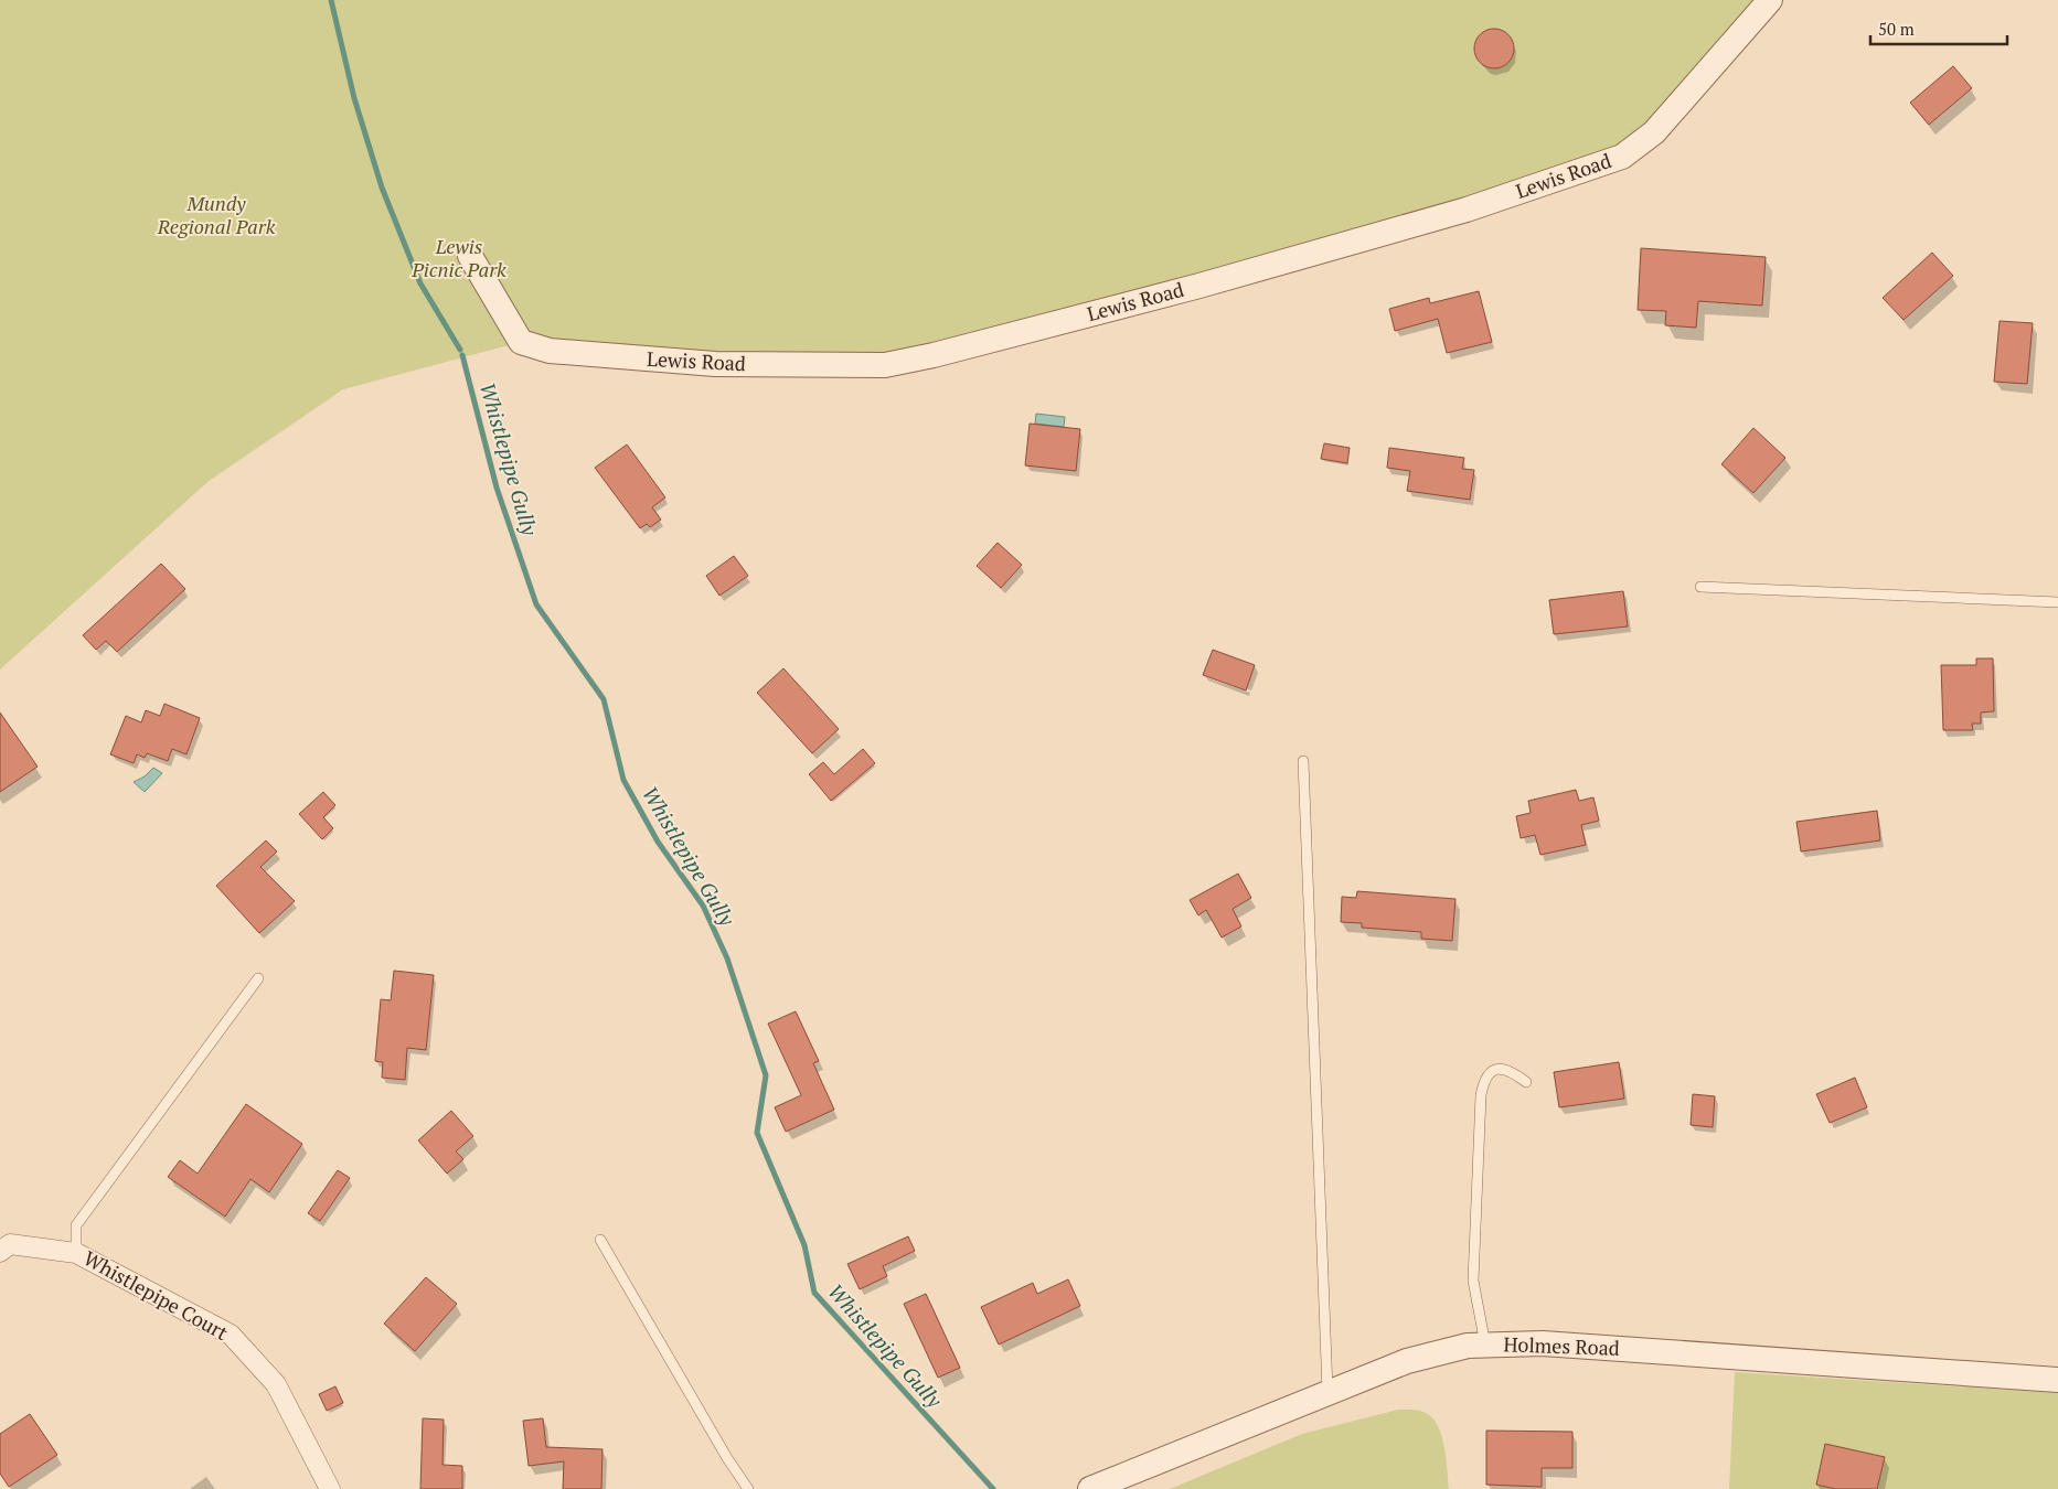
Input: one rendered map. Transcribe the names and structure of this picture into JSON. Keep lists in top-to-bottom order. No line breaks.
{"streets":{"street":["Lewis Road","Whistlepipe Court","Holmes Road"]},"water":["Whistlepipe Gully"],"parks":["Mundy Regional Park","Lewis Picnic Park"],"scale_bar":"50 m"}
